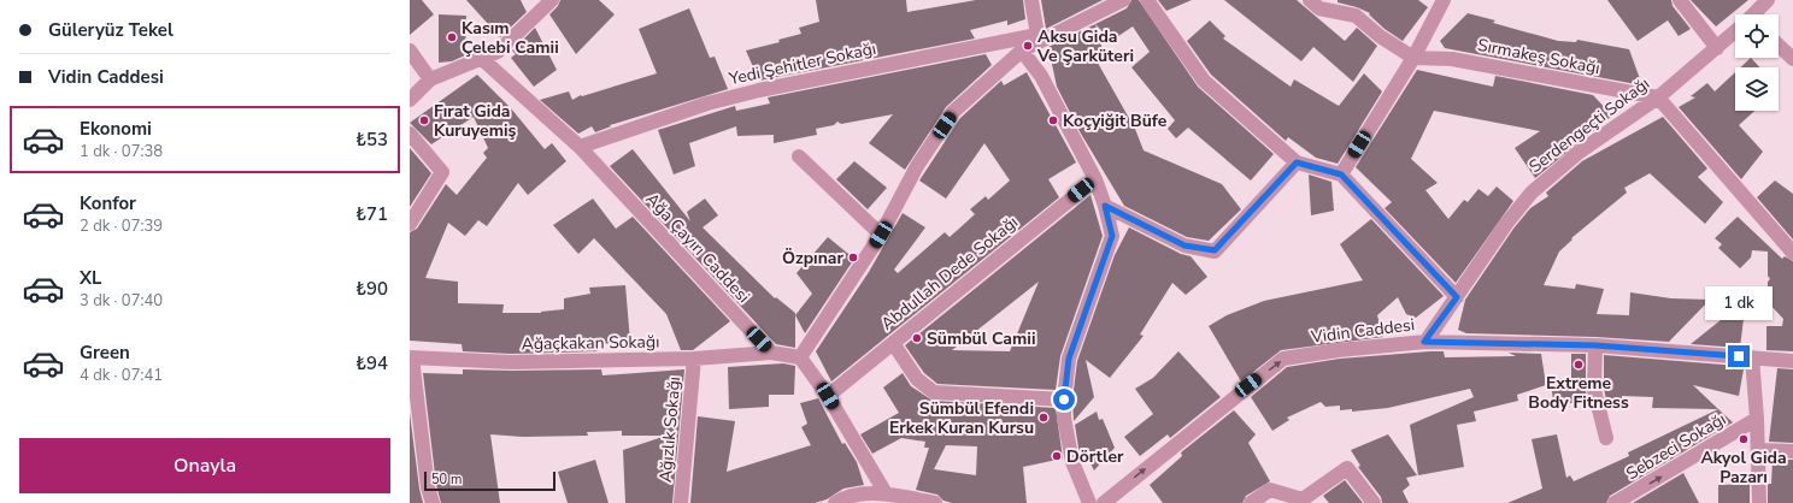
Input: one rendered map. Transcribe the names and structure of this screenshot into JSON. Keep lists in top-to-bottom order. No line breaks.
{"streets":{"street":["Sırmakeş Sokağı","Yedi Şehitler Sokağı","Serdengeçti Sokağı","Ağa Çayırı Caddesi","Abdullah Dede Sokağı","Vidin Caddesi","Ağaçkakan Sokağı","Ağızlık Sokağı","Sebzeci Sokağı"]},"crossings":[["Sırmakeş Sokağı","Serdengeçti Sokağı"],["Yedi Şehitler Sokağı","Ağa Çayırı Caddesi"],["Serdengeçti Sokağı","Vidin Caddesi"],["Ağa Çayırı Caddesi","Ağaçkakan Sokağı"],["Ağaçkakan Sokağı","Ağızlık Sokağı"]],"one_way":["Vidin Caddesi","Sebzeci Sokağı"],"places":["Kasım Çelebi Camii","Aksu Gida Ve Şarküteri","Fırat Gida Kuruyemiş","Koçyiğit Büfe","Özpınar","Sümbül Camii","Extreme Body Fitness","Sümbül Efendi Erkek Kuran Kursu","Akyol Gida Pazarı","Dörtler"],"scale_bar":"50 m","page":{"banner":["Güleryüz Tekel","Vidin Caddesi"],"list":[{"name":"Ekonomi","note":"1 dk · 07:38","value":"₺53"},{"name":"Konfor","note":"2 dk · 07:39","value":"₺71"},{"name":"XL","note":"3 dk · 07:40","value":"₺90"},{"name":"Green","note":"4 dk · 07:41","value":"₺94"}],"bubble":"1 dk","buttons":"Onayla","scale":"50 m"}}
